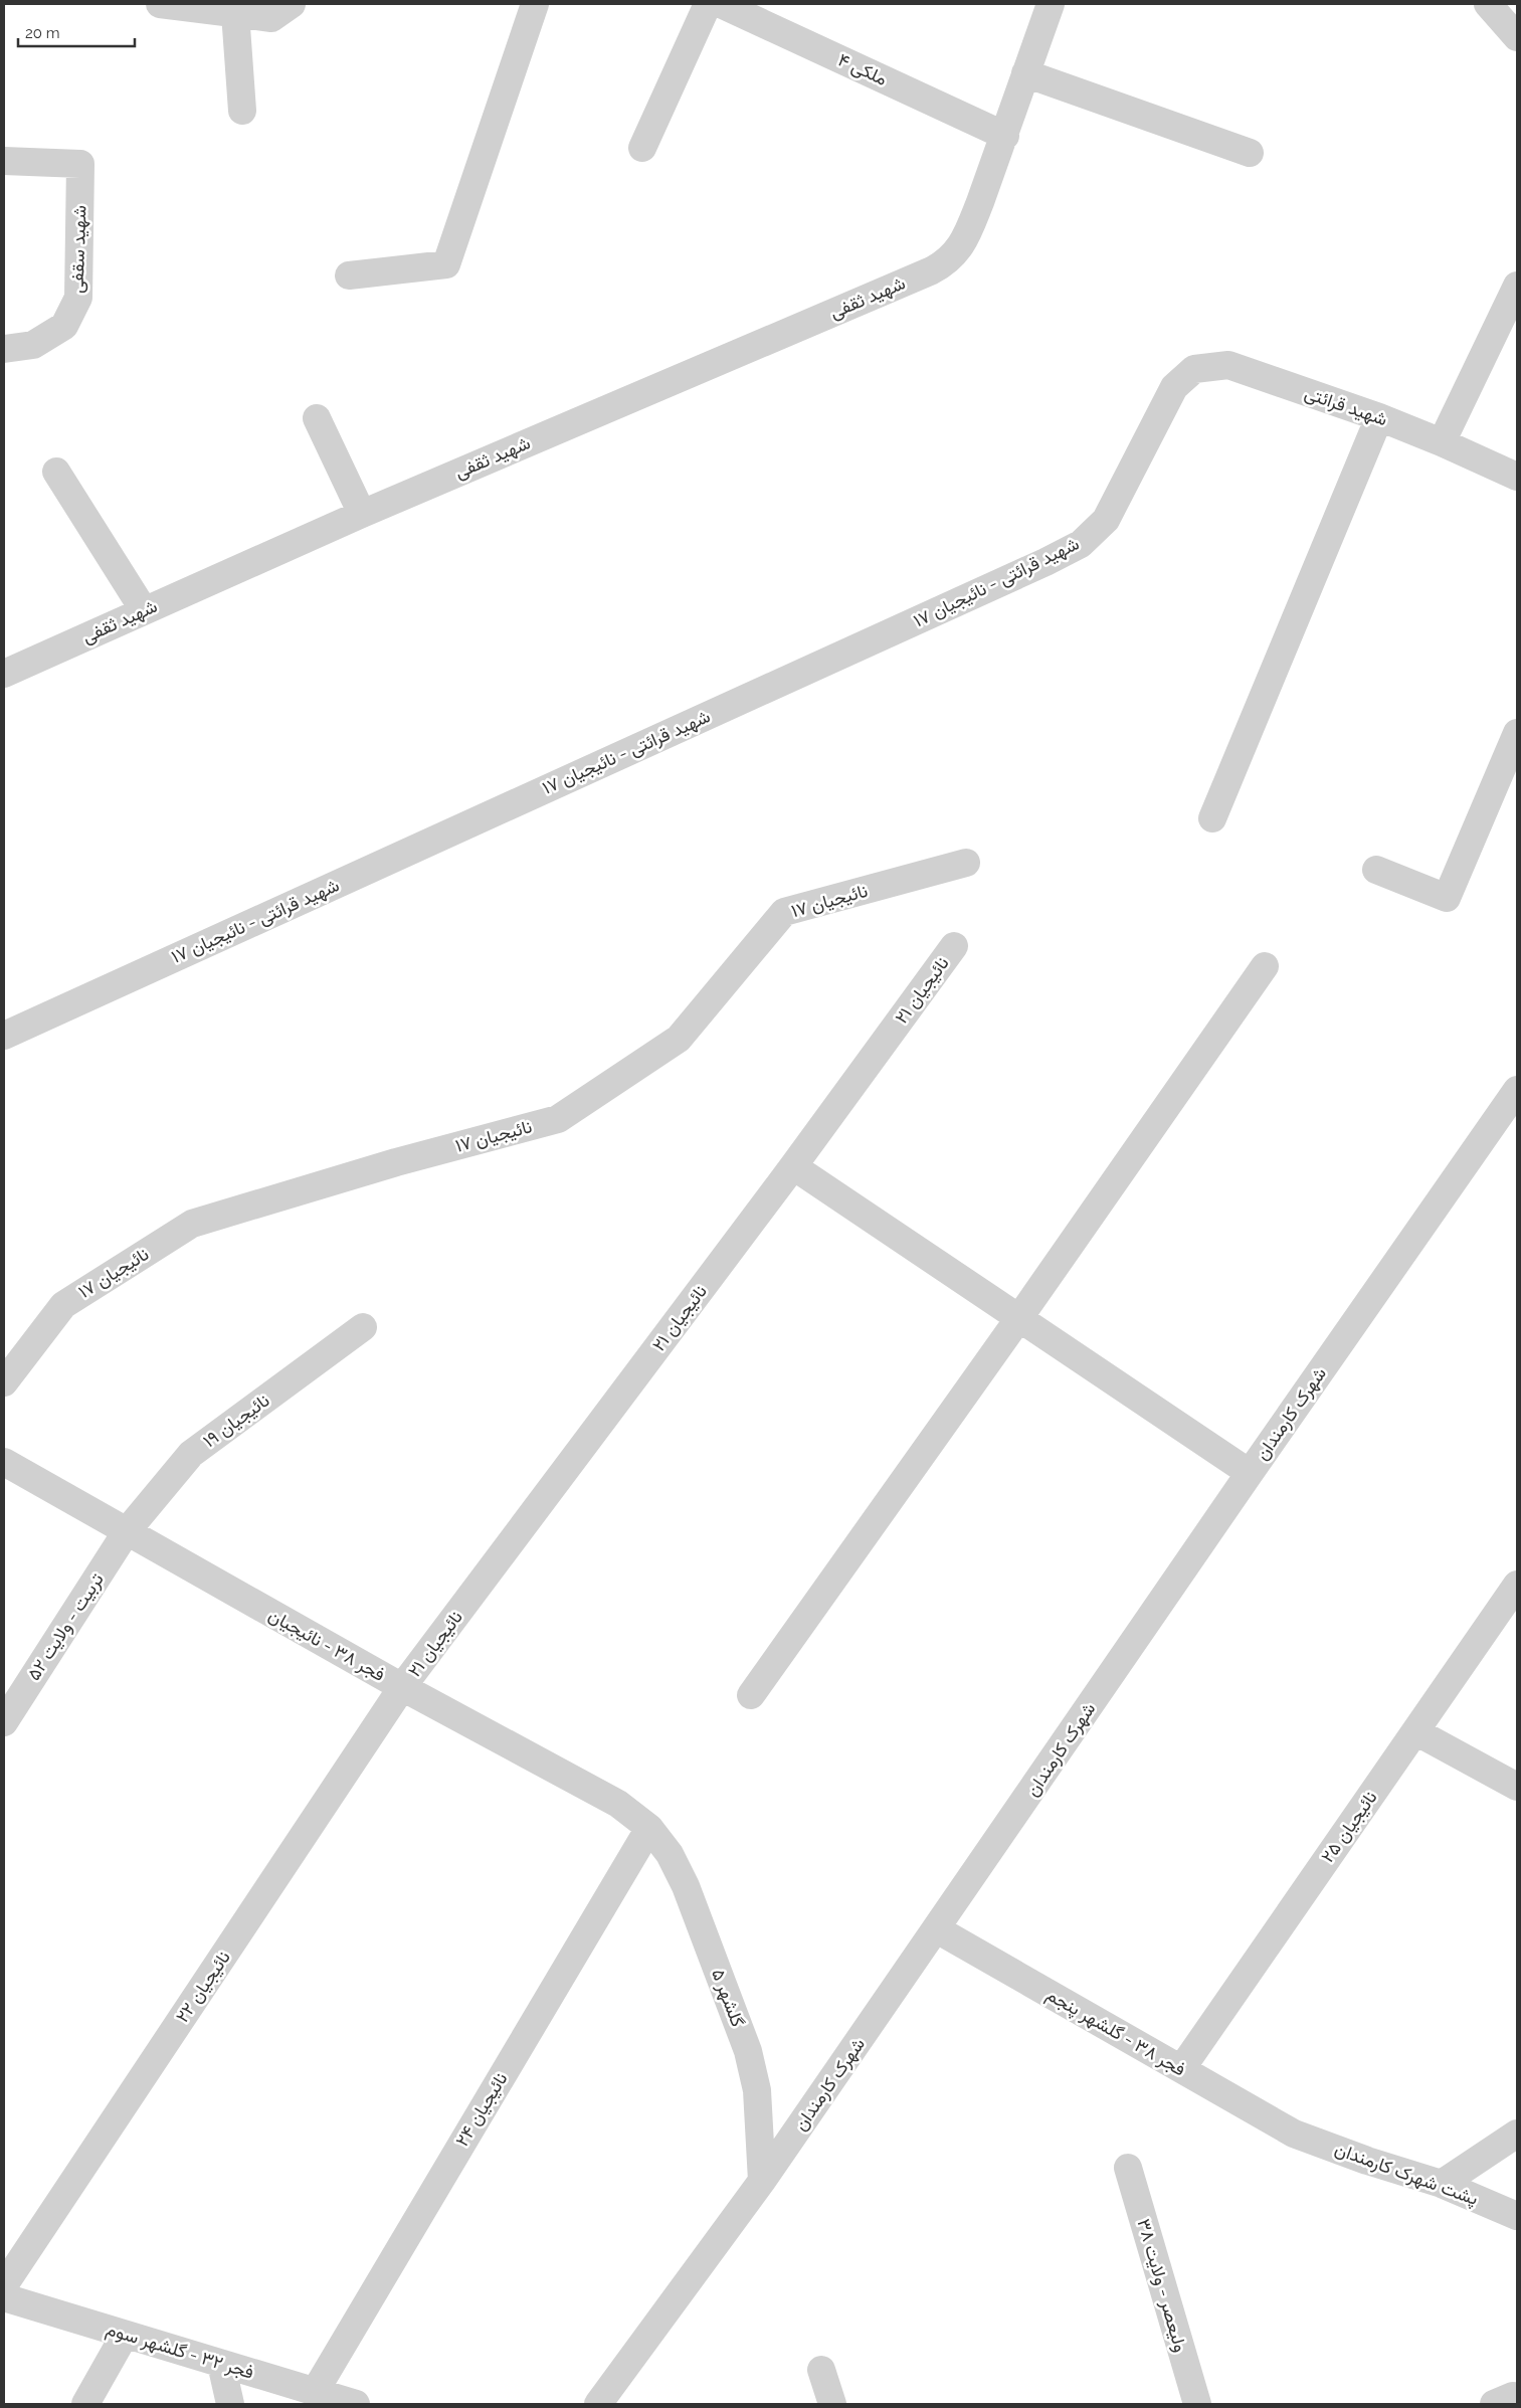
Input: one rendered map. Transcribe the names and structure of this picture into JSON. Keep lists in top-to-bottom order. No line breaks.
{"streets":{"street":["ملکی ۴","شهید سقفی","شهید ثقفی","شهید قرائتی","شهید قرائتی - نائیجیان ۱۷","نائیجیان ۱۷","نائیجیان ۲۱","شهرک کارمندان","نائیجیان ۱۹","تربیت - ولایت ۵۲","فجر ۳۸ - نائیجیان","نائیجیان ۲۵","نائیجیان ۲۲","گلشهر ۵","فجر ۳۸ - گلشهر پنجم","نائیجیان ۲۴","پشت شهرک کارمندان","ولیعصر - ولایت ۳۸","فجر ۳۲ - گلشهر سوم"]},"crossings":[["ملکی ۴","شهید ثقفی"],["شهید قرائتی","شهید قرائتی - نائیجیان ۱۷"],["نائیجیان ۲۱","فجر ۳۸ - نائیجیان"],["نائیجیان ۲۱","نائیجیان ۲۲"],["شهرک کارمندان","گلشهر ۵"],["شهرک کارمندان","فجر ۳۸ - گلشهر پنجم"],["نائیجیان ۱۹","تربیت - ولایت ۵۲"],["نائیجیان ۱۹","فجر ۳۸ - نائیجیان"],["تربیت - ولایت ۵۲","فجر ۳۸ - نائیجیان"],["فجر ۳۸ - نائیجیان","نائیجیان ۲۲"],["فجر ۳۸ - نائیجیان","گلشهر ۵"],["فجر ۳۸ - نائیجیان","نائیجیان ۲۴"],["نائیجیان ۲۵","فجر ۳۸ - گلشهر پنجم"],["گلشهر ۵","نائیجیان ۲۴"],["فجر ۳۸ - گلشهر پنجم","پشت شهرک کارمندان"],["نائیجیان ۲۴","فجر ۳۲ - گلشهر سوم"]],"scale_bar":"20 m"}
